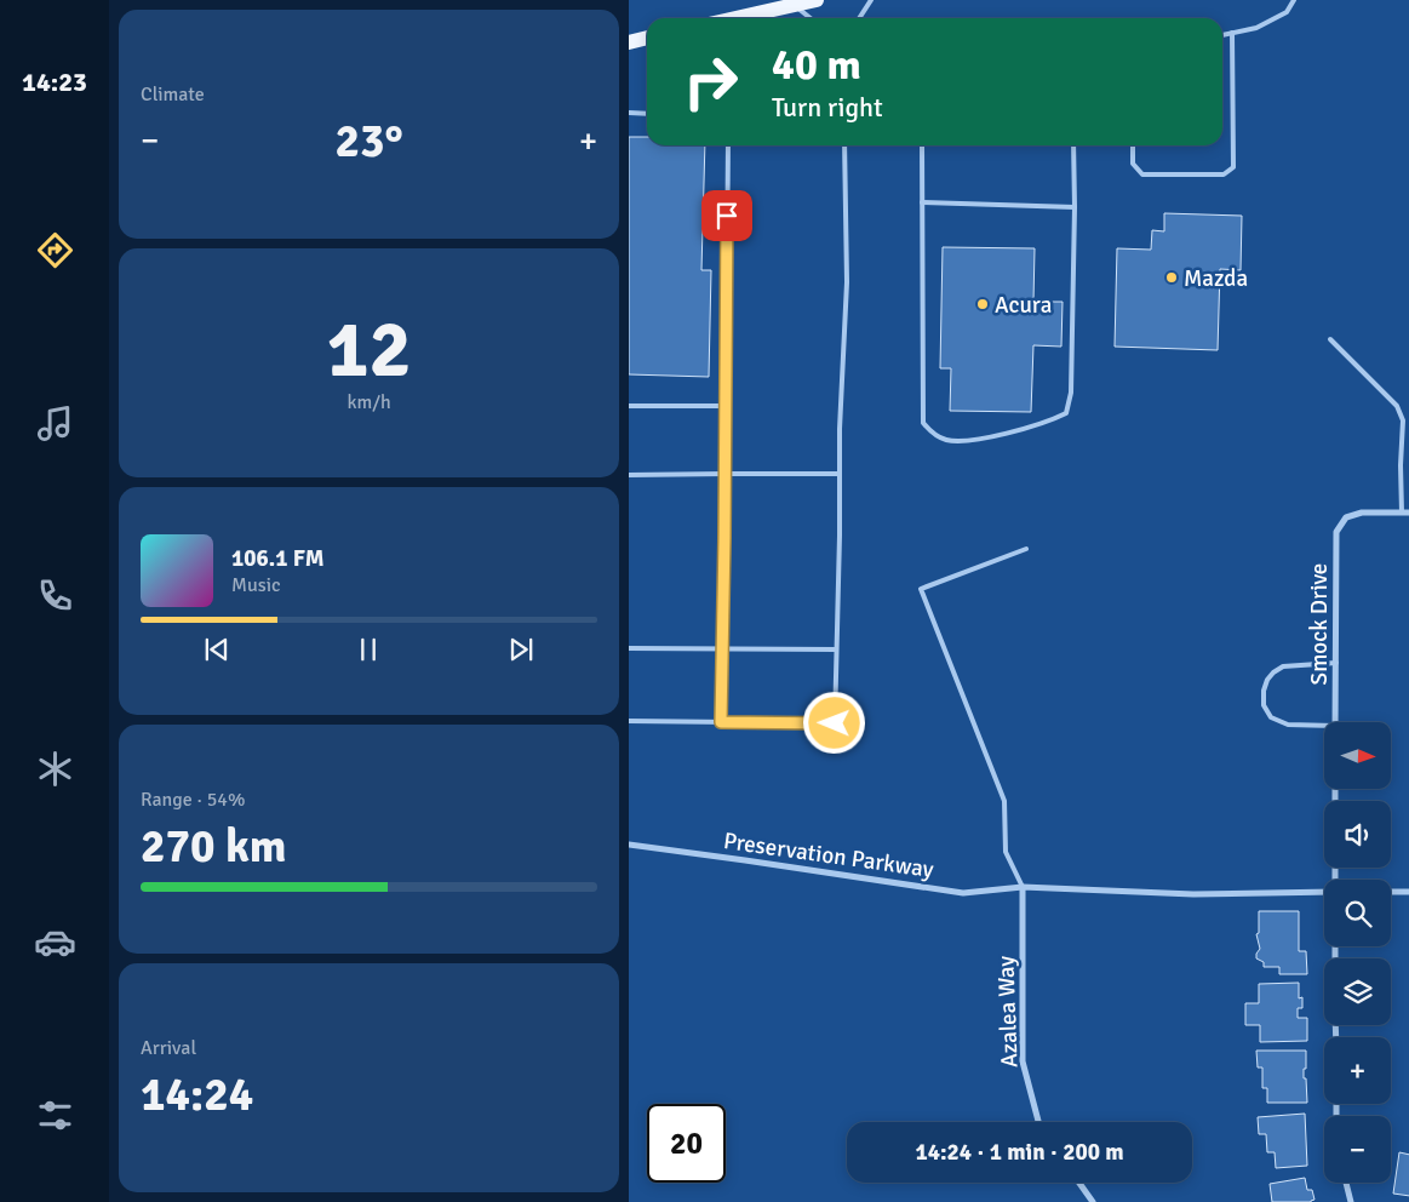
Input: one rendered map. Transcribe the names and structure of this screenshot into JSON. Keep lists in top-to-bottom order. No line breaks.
{"streets":{"street":["Smock Drive","Preservation Parkway","Azalea Way"]},"crossings":[["Preservation Parkway","Azalea Way"]],"places":["Mazda","Acura"],"north":"right","page":{"tabs":"14:23","tile":["Climate",["12","km/h"],["Range · 54%","270 km"],["Arrival","14:24"]],"turn":["40 m","Turn right"],"heat":["−","23°","+"],"song":["106.1 FM","Music"],"map_buttons":["+","−"],"limit":"20","trip":"14:24 · 1 min · 200 m"}}
